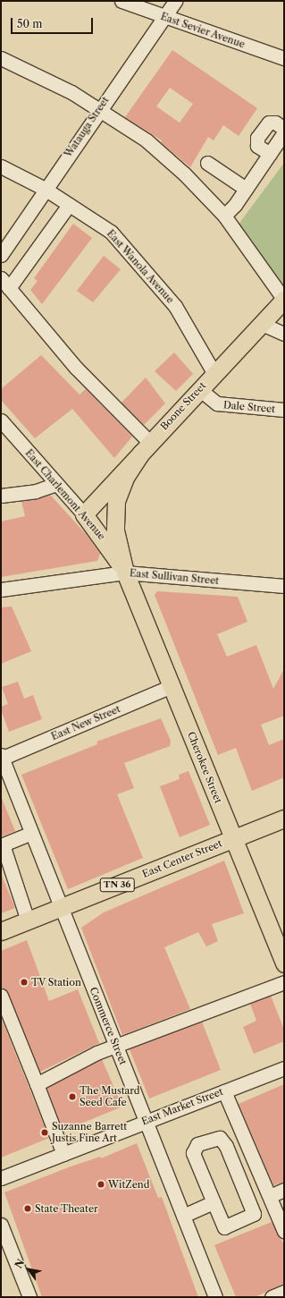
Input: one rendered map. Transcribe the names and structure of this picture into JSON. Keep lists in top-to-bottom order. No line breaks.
{"streets":{"main road":["Boone Street","East Charlemont Avenue","Cherokee Street","East Center Street","TN 36"],"street":["East Sevier Avenue","Watauga Street","East Wanola Avenue","Dale Street","East Sullivan Street","East New Street","Commerce Street","East Market Street"]},"crossings":[["East Sevier Avenue","Watauga Street"],["Watauga Street","East Wanola Avenue"],["East Wanola Avenue","Boone Street"],["Boone Street","Dale Street"],["Boone Street","East Charlemont Avenue"],["East Charlemont Avenue","East Sullivan Street"],["East Charlemont Avenue","Cherokee Street"],["East Sullivan Street","Cherokee Street"],["East New Street","Cherokee Street"],["East New Street","Commerce Street"],["Cherokee Street","East Center Street"],["East Center Street","Commerce Street"],["Commerce Street","East Market Street"]],"places":["TV Station","The Mustard Seed Cafe","Suzanne Barrett Justis Fine Art","WitZend","State Theater"],"scale_bar":"50 m","north":"top left"}
